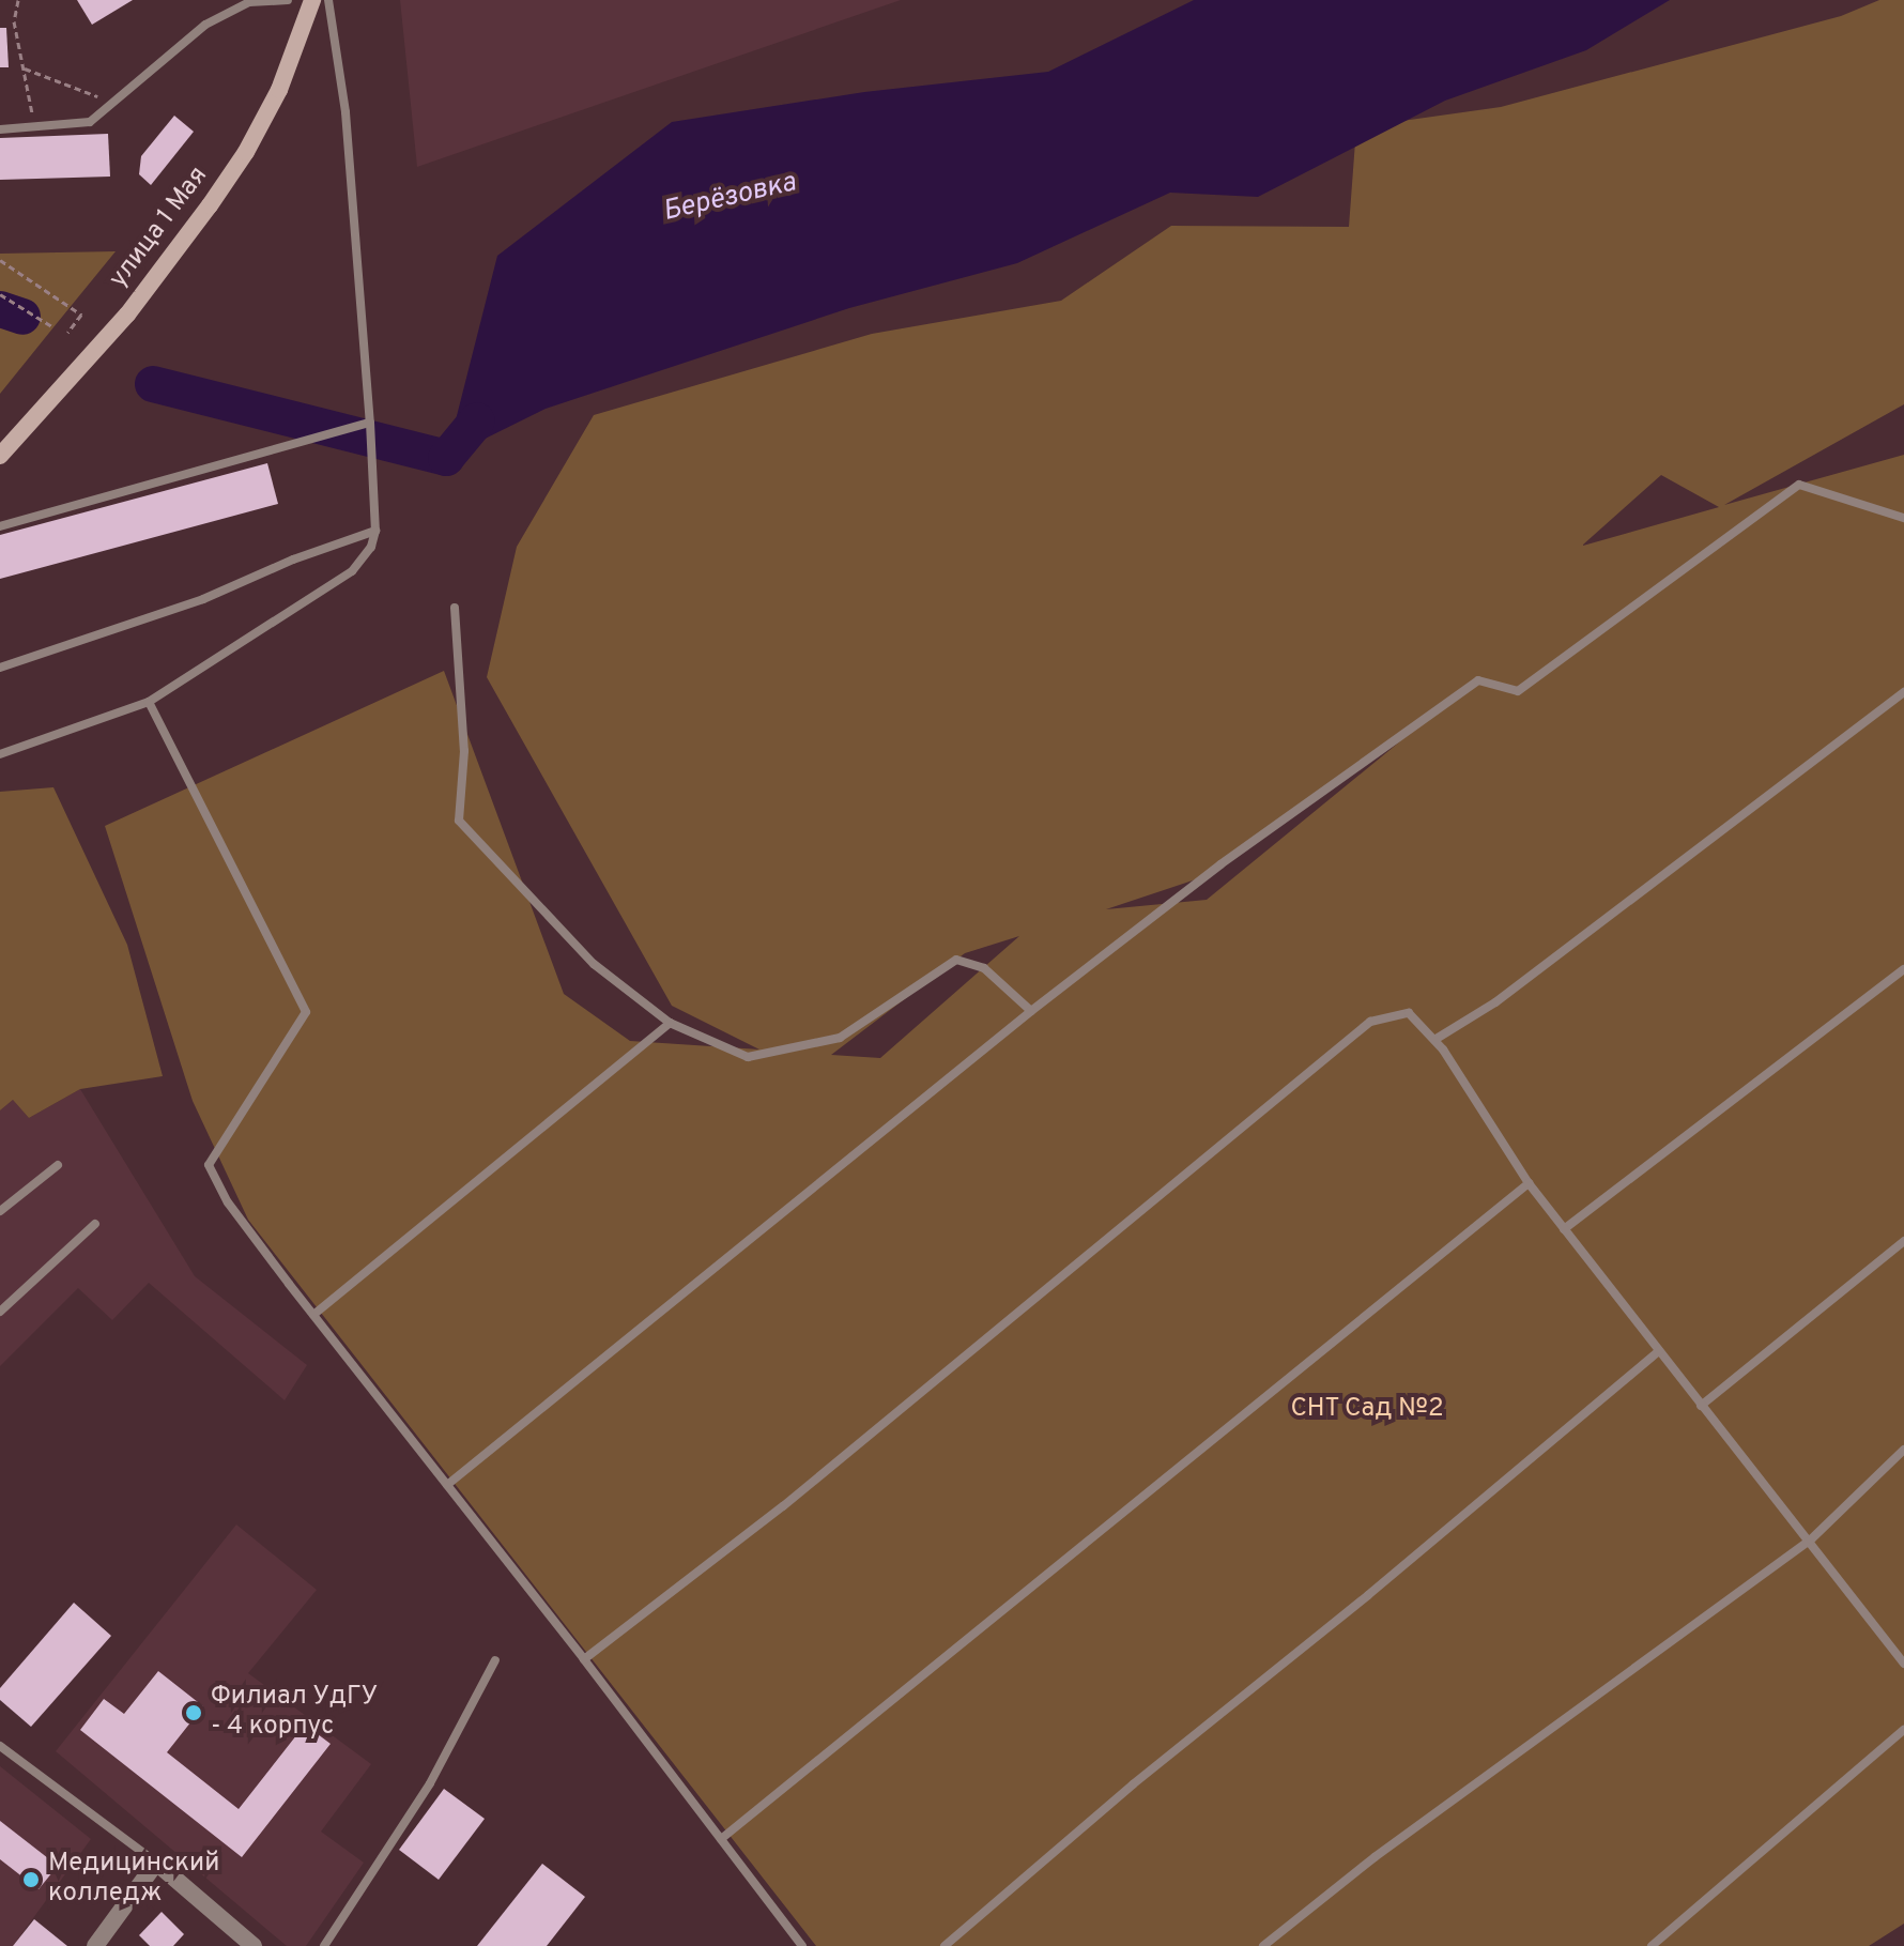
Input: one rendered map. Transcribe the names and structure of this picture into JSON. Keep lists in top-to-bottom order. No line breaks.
{"streets":{"main road":["улица 1 Мая"]},"water":["Берёзовка"],"parks":["СНТ Сад №2"],"places":["Филиал УдГУ - 4 корпус","Медицинский колледж"]}
